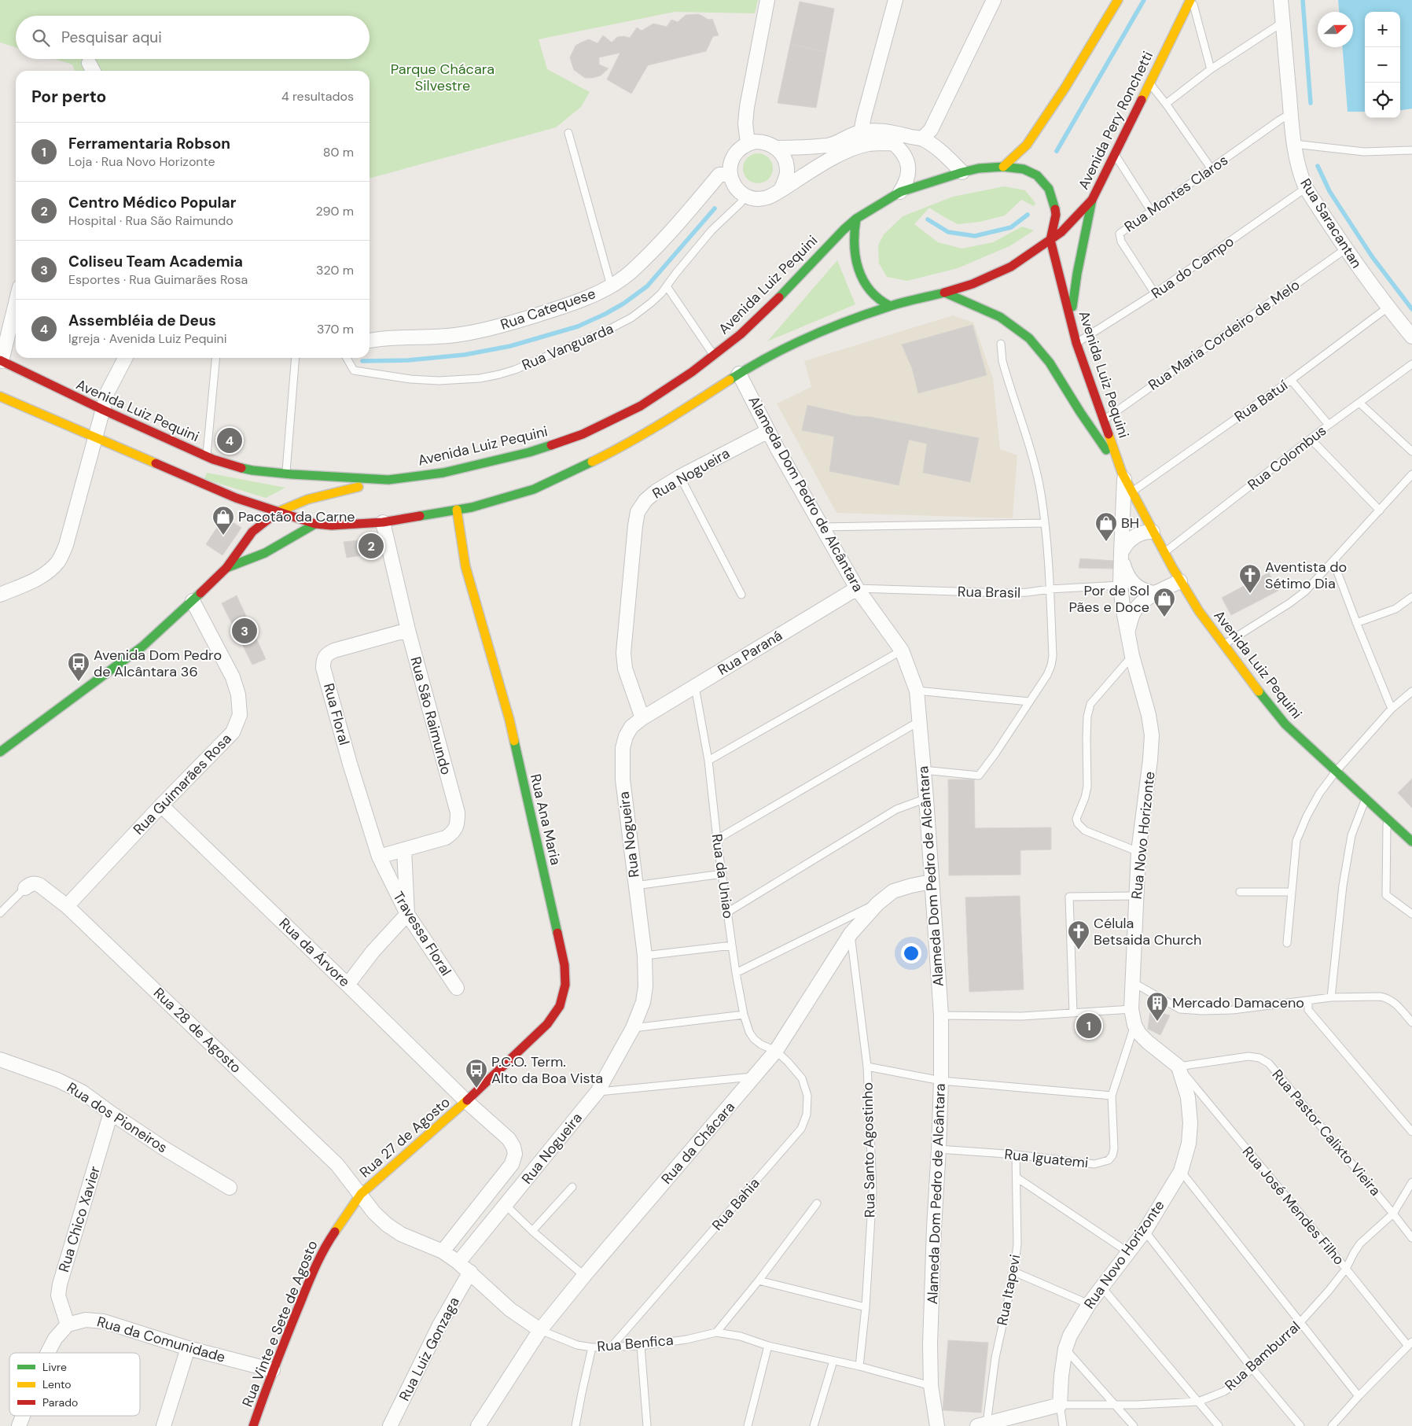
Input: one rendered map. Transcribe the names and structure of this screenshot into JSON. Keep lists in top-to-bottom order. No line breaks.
{"streets":{"main road":["Avenida Pery Ronchetti","Avenida Luiz Pequini","Rua Ana Maria","Rua 27 de Agosto","Rua Vinte e Sete de Agosto"],"street":["Rua Saracantan","Rua Catequese","Rua Nogueira","Alameda Dom Pedro de Alcântara","Rua Paraná","Rua Floral","Rua São Raimundo","Rua Guimarães Rosa","Rua Novo Horizonte","Travessa Floral","Rua da Árvore","Rua 28 de Agosto","Rua dos Pioneiros","Rua da Chácara","Rua Chico Xavier","Rua da Comunidade","Rua Benfica","Rua Luiz Gonzaga"],"lane":["Rua Montes Claros","Rua do Campo","Rua Maria Cordeiro de Melo","Rua Vanguarda","Rua Batuí","Rua Colombus","Rua Brasil","Rua da Uniao","Rua Pastor Calixto Vieira","Rua Santo Agostinho","Rua Iguatemi","Rua Bahia","Rua José Mendes Filho","Rua Itapevi","Rua Bamburral"]},"crossings":[["Avenida Pery Ronchetti","Avenida Luiz Pequini"],["Rua Montes Claros","Rua Saracantan"],["Rua Montes Claros","Rua do Campo"],["Rua Saracantan","Rua do Campo"],["Rua Saracantan","Rua Maria Cordeiro de Melo"],["Rua Saracantan","Rua Batuí"],["Rua do Campo","Avenida Luiz Pequini"],["Avenida Luiz Pequini","Rua Maria Cordeiro de Melo"],["Avenida Luiz Pequini","Rua Batuí"],["Avenida Luiz Pequini","Rua Colombus"],["Avenida Luiz Pequini","Rua Novo Horizonte"],["Rua Catequese","Rua Vanguarda"],["Rua Nogueira","Alameda Dom Pedro de Alcântara"],["Rua Nogueira","Rua Paraná"],["Rua Nogueira","Rua Benfica"],["Alameda Dom Pedro de Alcântara","Rua Brasil"],["Alameda Dom Pedro de Alcântara","Rua Paraná"],["Alameda Dom Pedro de Alcântara","Rua da Chácara"],["Alameda Dom Pedro de Alcântara","Rua Iguatemi"],["Alameda Dom Pedro de Alcântara","Rua Benfica"],["Rua Brasil","Rua Paraná"],["Rua Brasil","Rua Novo Horizonte"],["Rua Paraná","Rua da Uniao"],["Rua Floral","Rua São Raimundo"],["Rua Floral","Travessa Floral"],["Rua São Raimundo","Travessa Floral"],["Rua Guimarães Rosa","Rua da Árvore"],["Rua Guimarães Rosa","Rua 28 de Agosto"],["Rua Ana Maria","Rua da Árvore"],["Rua Ana Maria","Rua 27 de Agosto"],["Rua Novo Horizonte","Rua Pastor Calixto Vieira"],["Rua Novo Horizonte","Rua Iguatemi"],["Rua Novo Horizonte","Rua José Mendes Filho"],["Rua Novo Horizonte","Rua Bamburral"],["Rua da Uniao","Rua da Chácara"],["Rua da Uniao","Rua Bahia"],["Rua da Árvore","Rua 27 de Agosto"],["Rua 28 de Agosto","Rua 27 de Agosto"],["Rua 28 de Agosto","Rua Vinte e Sete de Agosto"],["Rua 28 de Agosto","Rua Benfica"],["Rua dos Pioneiros","Rua Chico Xavier"],["Rua Pastor Calixto Vieira","Rua José Mendes Filho"],["Rua Pastor Calixto Vieira","Rua Bamburral"],["Rua 27 de Agosto","Rua Vinte e Sete de Agosto"],["Rua 27 de Agosto","Rua Benfica"],["Rua da Chácara","Rua Santo Agostinho"],["Rua da Chácara","Rua Bahia"],["Rua da Chácara","Rua Benfica"],["Rua Santo Agostinho","Rua Benfica"],["Rua Iguatemi","Rua Itapevi"],["Rua Bahia","Rua Benfica"],["Rua José Mendes Filho","Rua Bamburral"],["Rua Chico Xavier","Rua da Comunidade"],["Rua Vinte e Sete de Agosto","Rua da Comunidade"],["Rua Vinte e Sete de Agosto","Rua Benfica"],["Rua Benfica","Rua Luiz Gonzaga"]],"parks":["Parque Chácara Silvestre"],"places":{"shop":["Pacotão da Carne","BH","Por de Sol Pães e Doce"],"church":["Aventista do Sétimo Dia","Célula Betsaida Church"],"bus stop":["Avenida Dom Pedro de Alcântara 36","P.C.O. Term. Alto da Boa Vista"],"building":["Mercado Damaceno"]},"legend":["Livre","Lento","Parado"],"north":"right","page":{"map_buttons":["+","−"],"search":"Pesquisar aqui","heading":["Por perto","4 resultados"],"list":[{"mark":"1","name":"Ferramentaria Robson","note":"Loja · Rua Novo Horizonte","value":"80 m"},{"mark":"2","name":"Centro Médico Popular","note":"Hospital · Rua São Raimundo","value":"290 m"},{"mark":"3","name":"Coliseu Team Academia","note":"Esportes · Rua Guimarães Rosa","value":"320 m"},{"mark":"4","name":"Assembléia de Deus","note":"Igreja · Avenida Luiz Pequini","value":"370 m"}],"pins":["4","2","3","1"]}}
